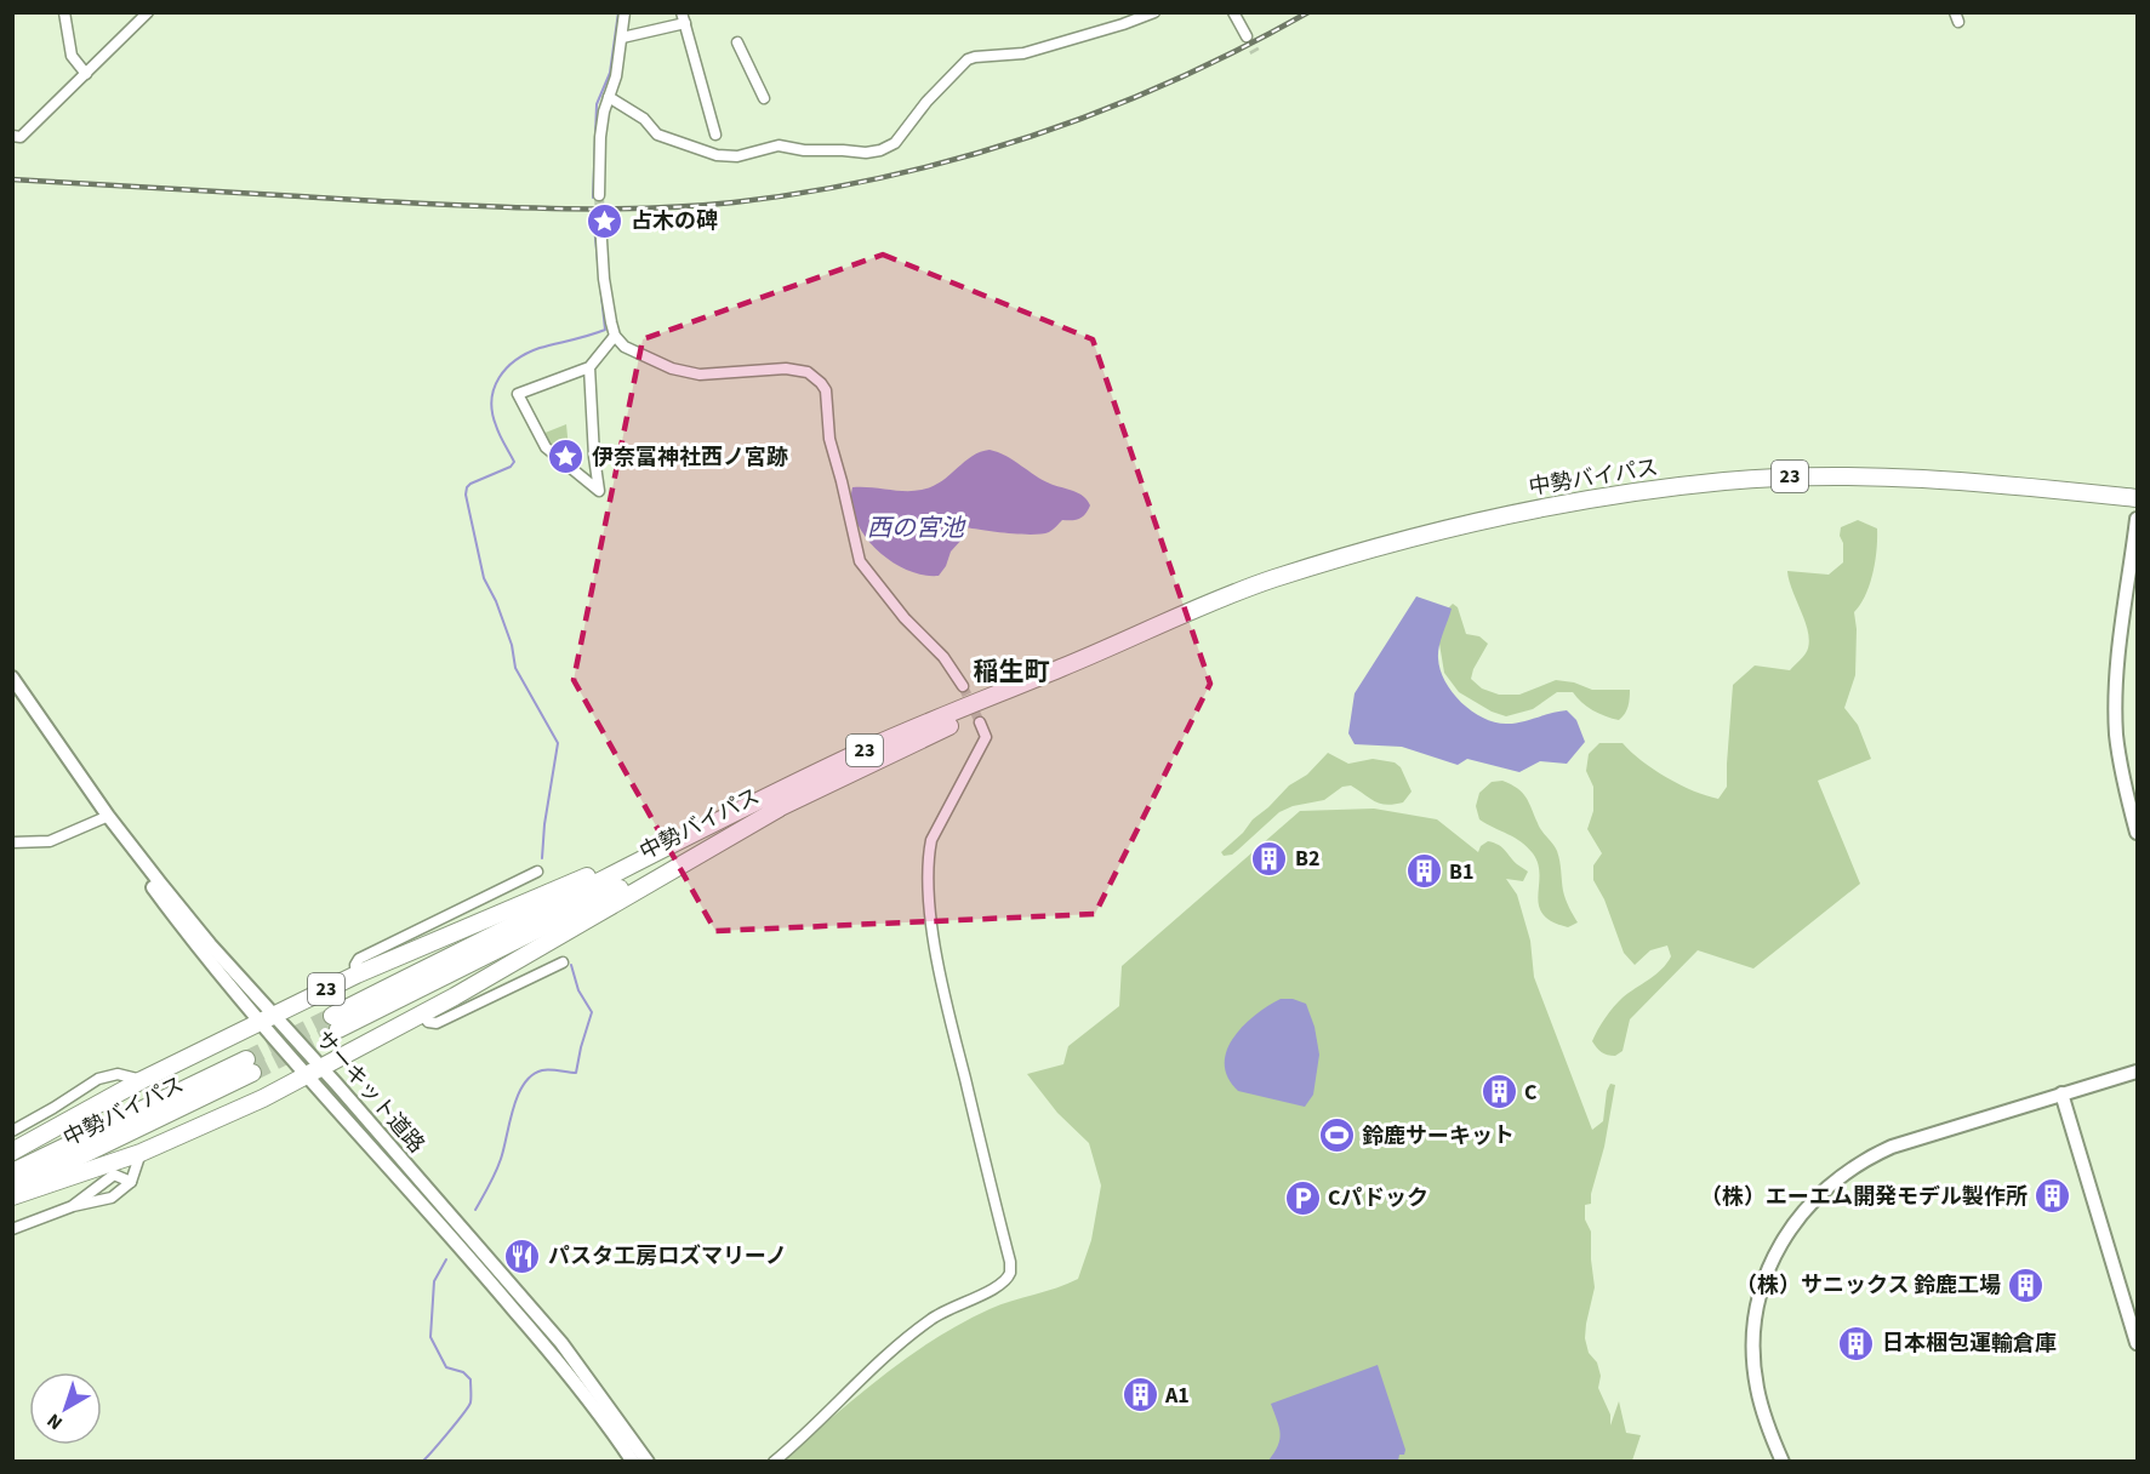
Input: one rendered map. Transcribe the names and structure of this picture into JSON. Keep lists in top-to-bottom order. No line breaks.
{"streets":{"highway":["23","中勢バイパス"],"street":["サーキット道路"]},"crossings":[["23","中勢バイパス"],["23","サーキット道路"]],"districts":["稲生町"],"water":["西の宮池"],"places":{"place":["占木の碑","伊奈冨神社西ノ宮跡"],"building":["B2","B1","C","（株）エーエム開発モデル製作所","（株）サニックス 鈴鹿工場","日本梱包運輸倉庫","A1"],"sports":["鈴鹿サーキット"],"parking":["Cパドック"],"restaurant":["パスタ工房ロズマリーノ"]},"north":"bottom left"}
